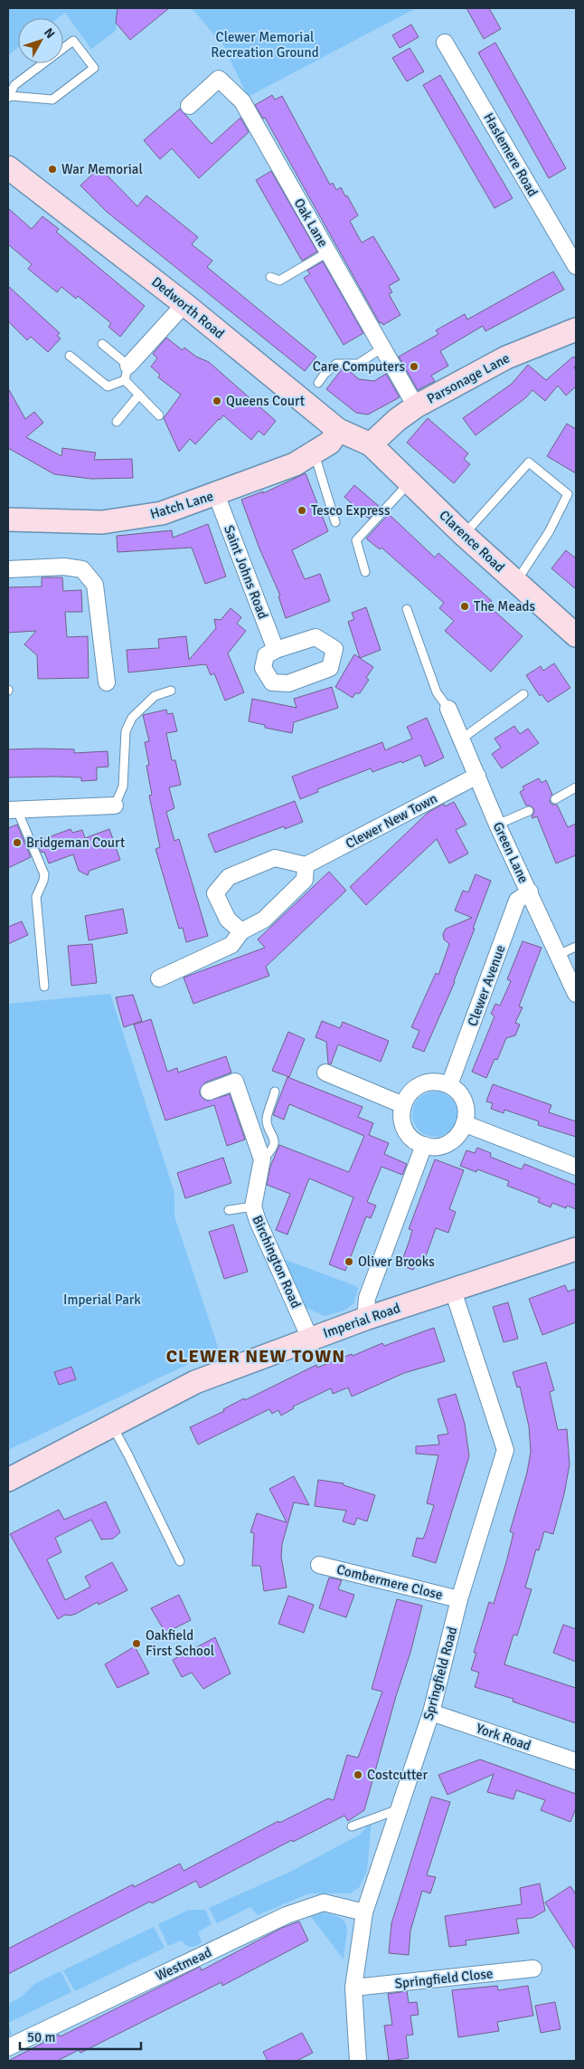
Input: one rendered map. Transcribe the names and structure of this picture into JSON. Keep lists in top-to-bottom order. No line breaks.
{"streets":{"main road":["Dedworth Road","Parsonage Lane","Hatch Lane","Clarence Road","Imperial Road"],"street":["Haslemere Road","Oak Lane","Saint Johns Road","Clewer New Town","Green Lane","Clewer Avenue","Birchington Road","Combermere Close","Springfield Road","York Road","Westmead","Springfield Close"]},"crossings":[["Oak Lane","Parsonage Lane"],["Dedworth Road","Parsonage Lane"],["Dedworth Road","Hatch Lane"],["Dedworth Road","Clarence Road"],["Parsonage Lane","Clarence Road"],["Hatch Lane","Saint Johns Road"],["Clewer New Town","Green Lane"],["Green Lane","Clewer Avenue"],["Birchington Road","Imperial Road"],["Imperial Road","Springfield Road"],["Combermere Close","Springfield Road"],["Springfield Road","York Road"],["Springfield Road","Westmead"],["Springfield Road","Springfield Close"]],"districts":["CLEWER NEW TOWN"],"parks":["Clewer Memorial Recreation Ground","Imperial Park"],"places":["War Memorial","Care Computers","Queens Court","Tesco Express","The Meads","Bridgeman Court","Oliver Brooks","Oakfield First School","Costcutter"],"scale_bar":"50 m","north":"top right"}
